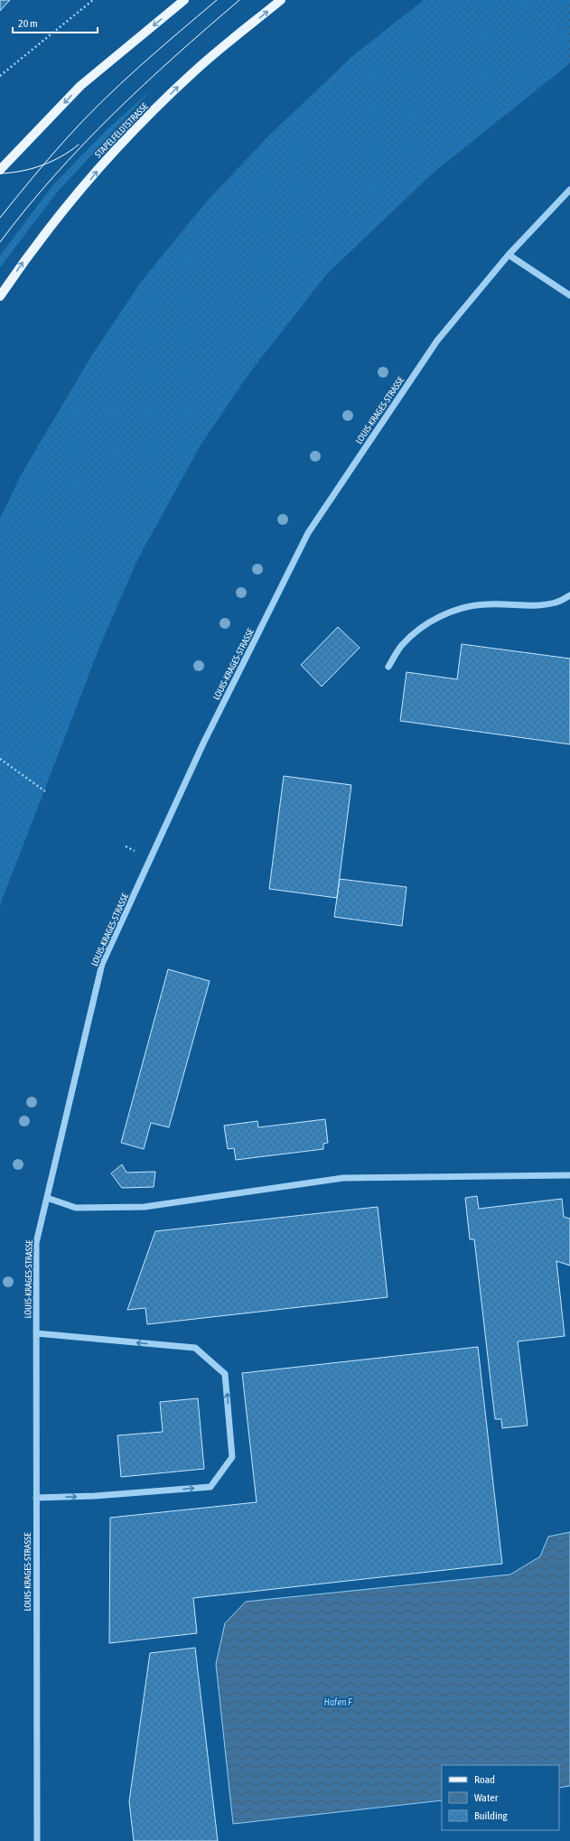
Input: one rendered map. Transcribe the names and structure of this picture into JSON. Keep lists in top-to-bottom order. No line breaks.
{"streets":{"main road":["STAPELFELDTSTRASSE"],"street":["LOUIS-KRAGES-STRASSE"]},"water":["Hafen F"],"legend":["Road","Water","Building"],"scale_bar":"20 m"}
